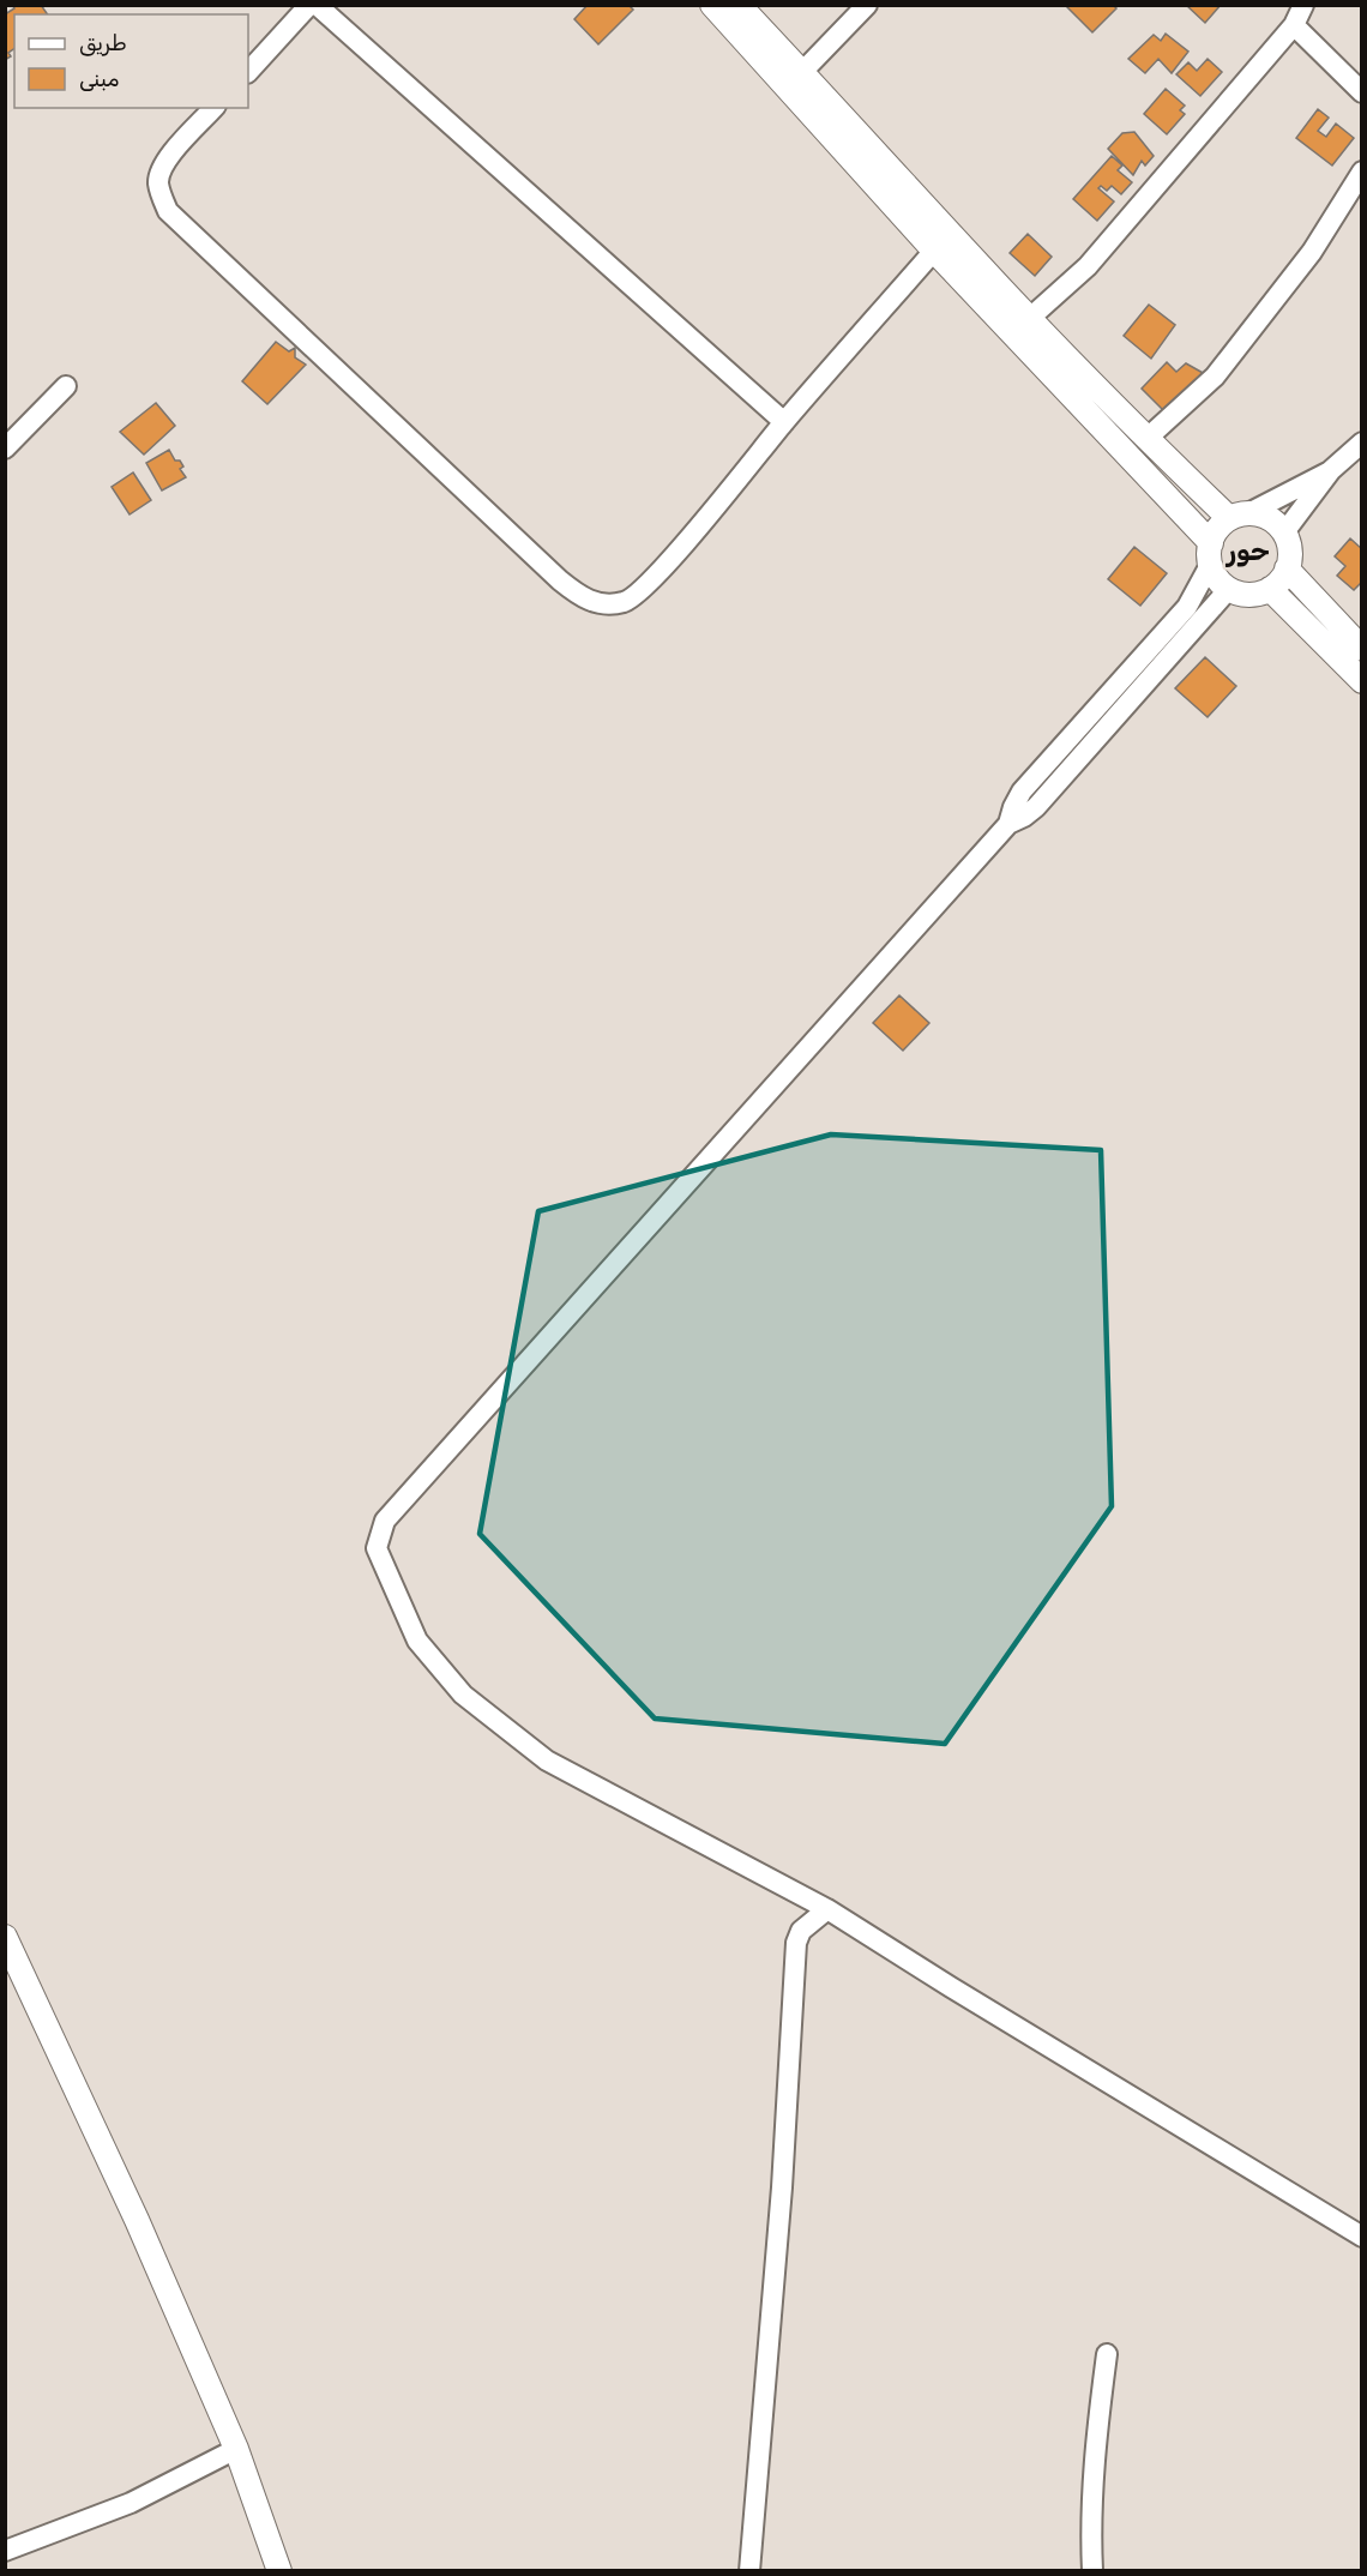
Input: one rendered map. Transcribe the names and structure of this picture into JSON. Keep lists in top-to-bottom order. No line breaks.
{"districts":["حور"],"legend":["طريق","مبنى"]}
